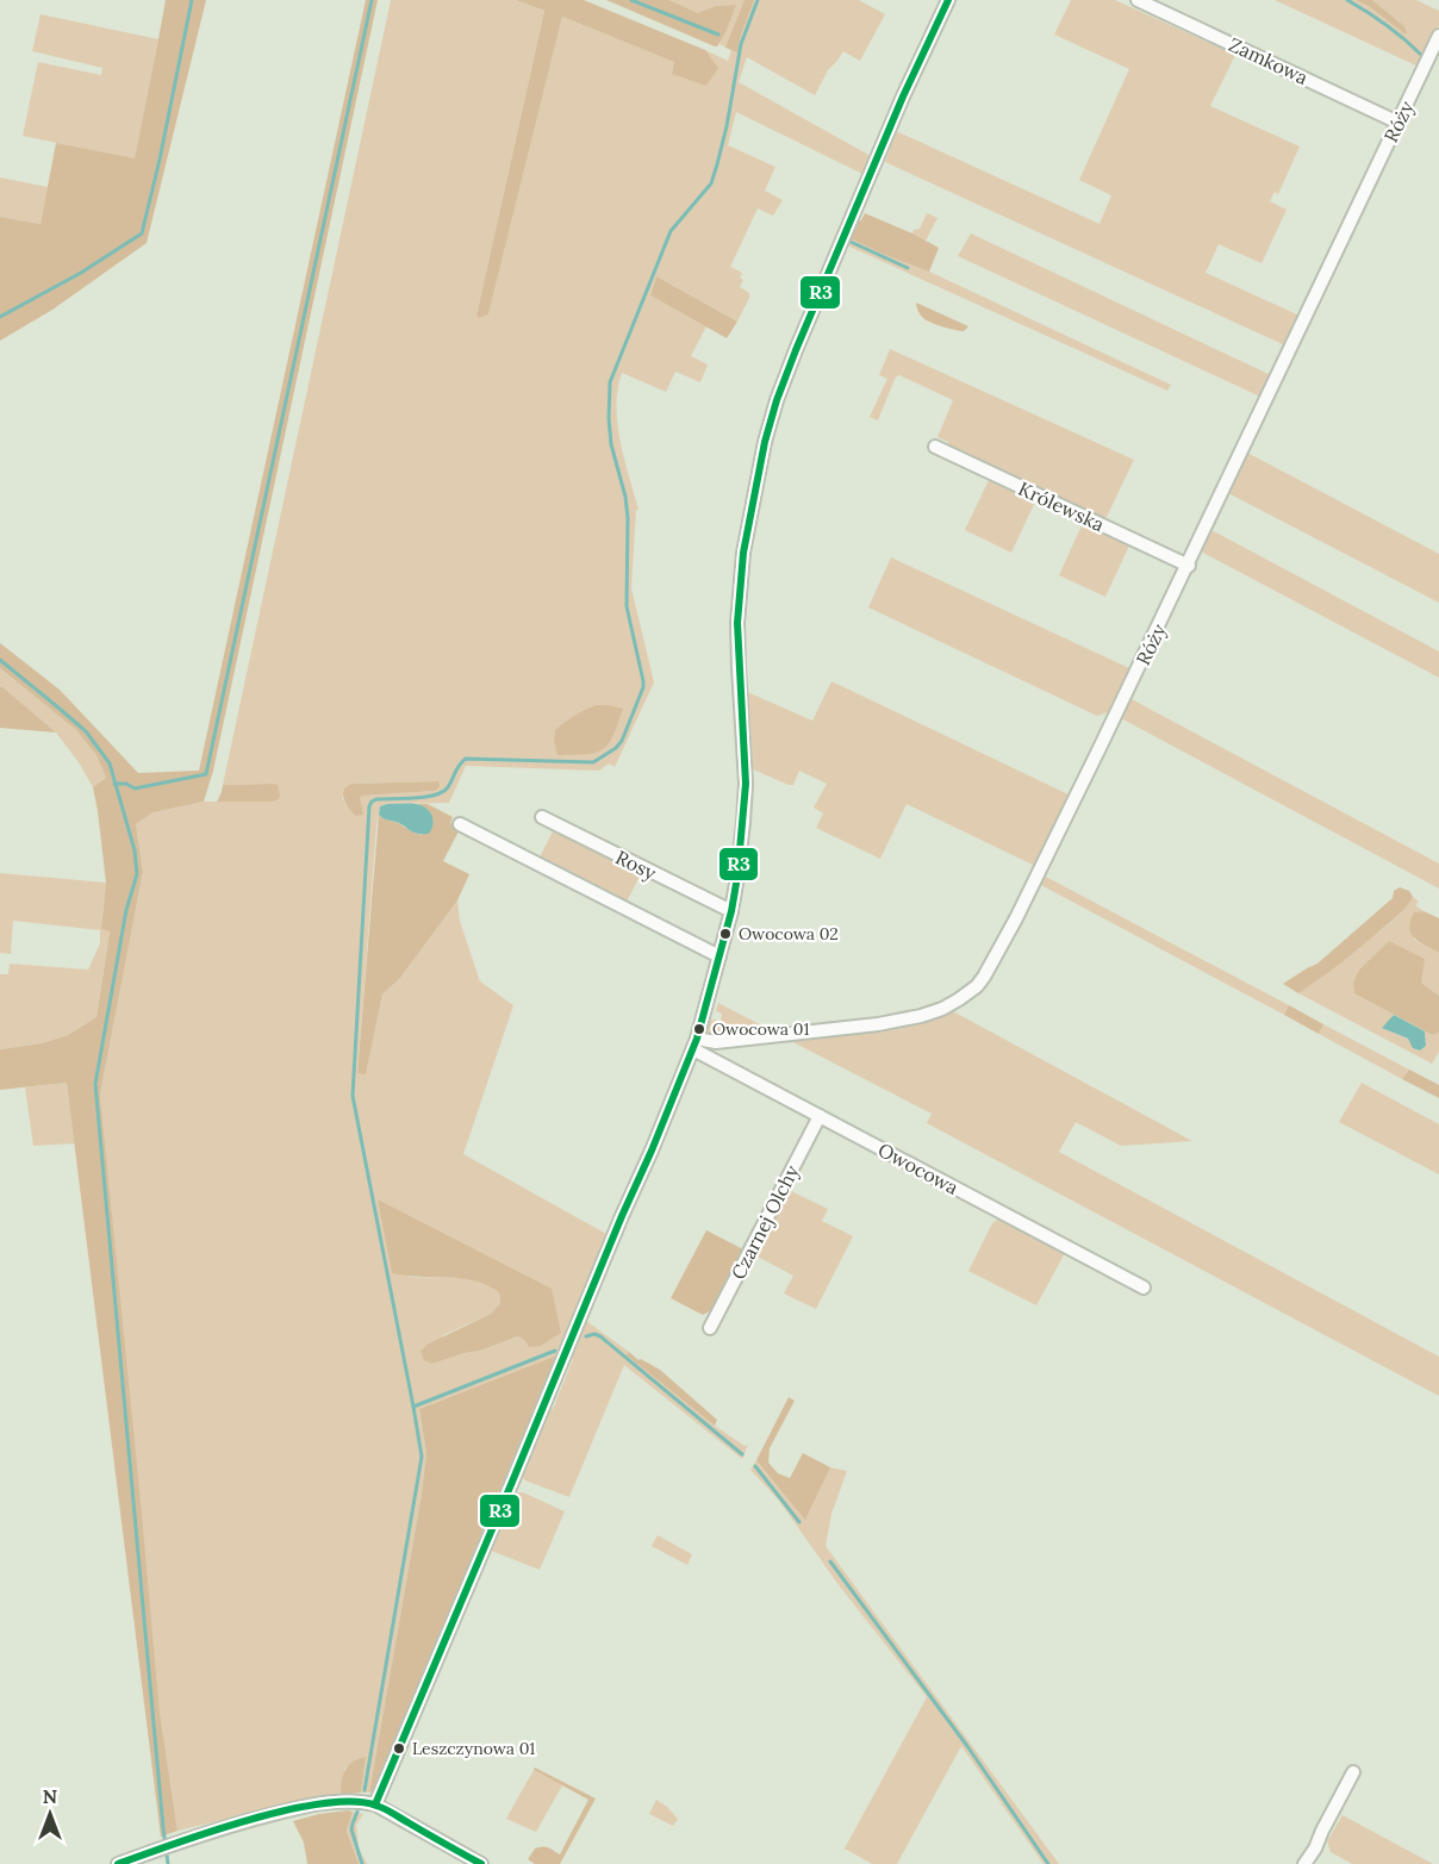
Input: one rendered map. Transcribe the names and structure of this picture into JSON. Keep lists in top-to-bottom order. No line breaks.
{"streets":{"street":["Zamkowa","Róży","Królewska","Rosy","Owocowa","Czarnej Olchy"]},"crossings":[["Zamkowa","Róży"],["Róży","Królewska"],["Róży","Owocowa"],["Owocowa","Czarnej Olchy"]],"places":["Owocowa 02","Owocowa 01","Leszczynowa 01"],"lines":["transit line R3"],"north":"top"}
